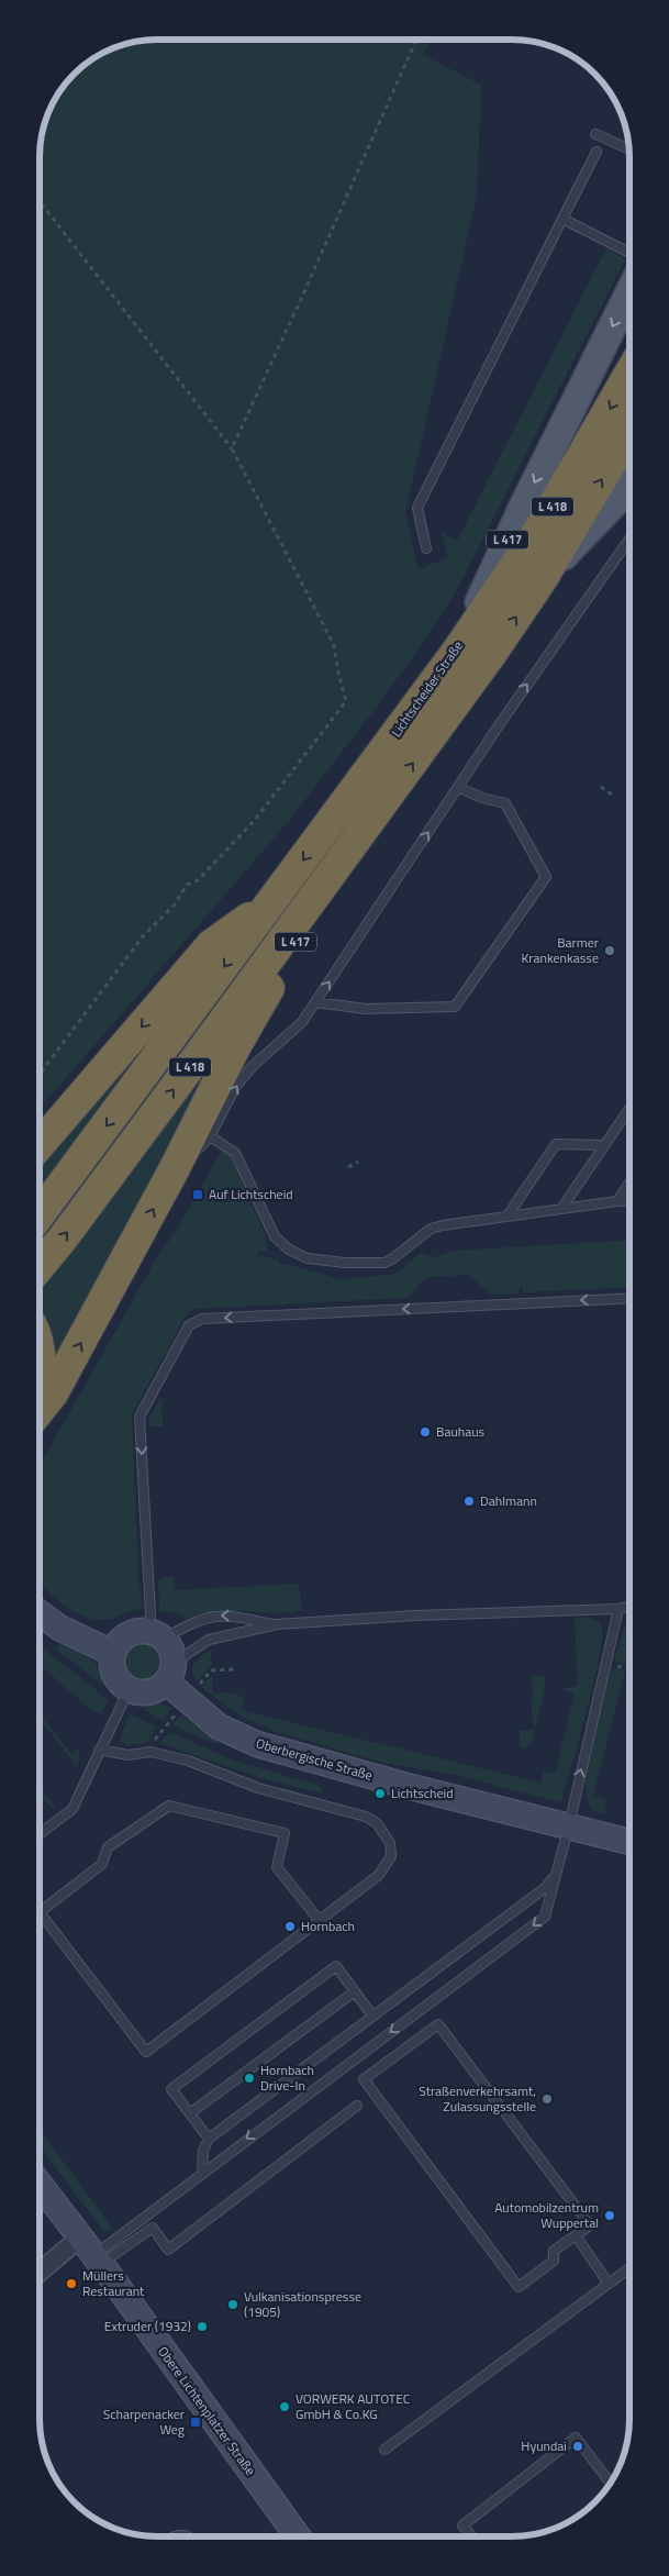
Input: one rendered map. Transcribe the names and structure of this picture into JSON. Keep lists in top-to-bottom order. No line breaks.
{"streets":{"highway":["L 418","L 417","Lichtscheider Straße"],"street":["Oberbergische Straße","Obere Lichtenplatzer Straße"]},"crossings":[["L 418","L 417"],["L 418","Lichtscheider Straße"]],"one_way":["Lichtscheider Straße"],"places":{"other":["Barmer Krankenkasse","Bauhaus","Dahlmann","Lichtscheid","Hornbach","Hornbach Drive-In","Straßenverkehrsamt, Zulassungsstelle","Automobilzentrum Wuppertal","Müllers Restaurant","Vulkanisationspresse (1905)","Extruder (1932)","VORWERK AUTOTEC GmbH & Co.KG","Hyundai"],"transit":["Auf Lichtscheid","Scharpenacker Weg"]}}
